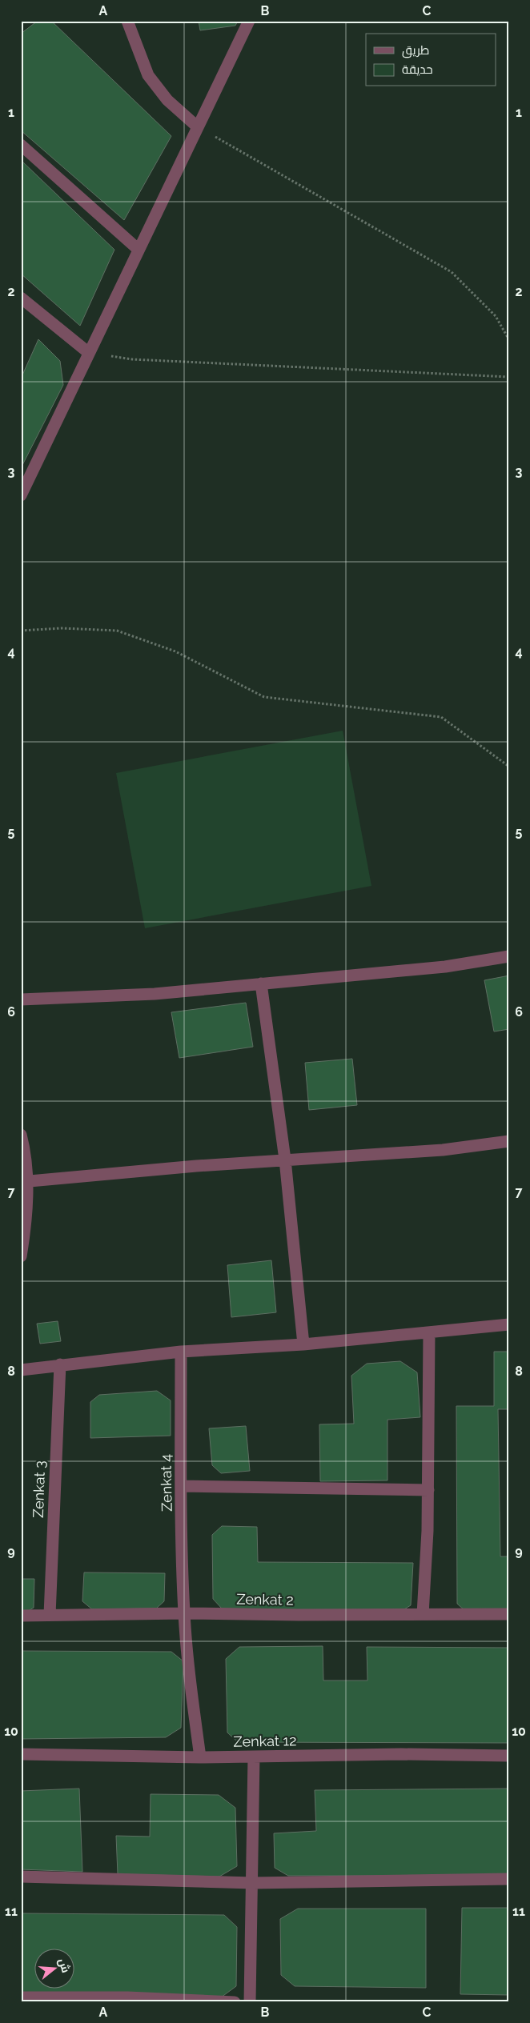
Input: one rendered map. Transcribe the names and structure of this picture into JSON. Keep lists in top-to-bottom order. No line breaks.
{"streets":{"street":["Zenkat 4","Zenkat 3","Zenkat 2","Zenkat 12"]},"crossings":[["Zenkat 4","Zenkat 2"],["Zenkat 4","Zenkat 12"],["Zenkat 3","Zenkat 2"]],"legend":["طريق","حديقة"],"north":"right","grid":{"columns":["A","B","C"],"rows":["1","2","3","4","5","6","7","8","9","10","11"]}}
